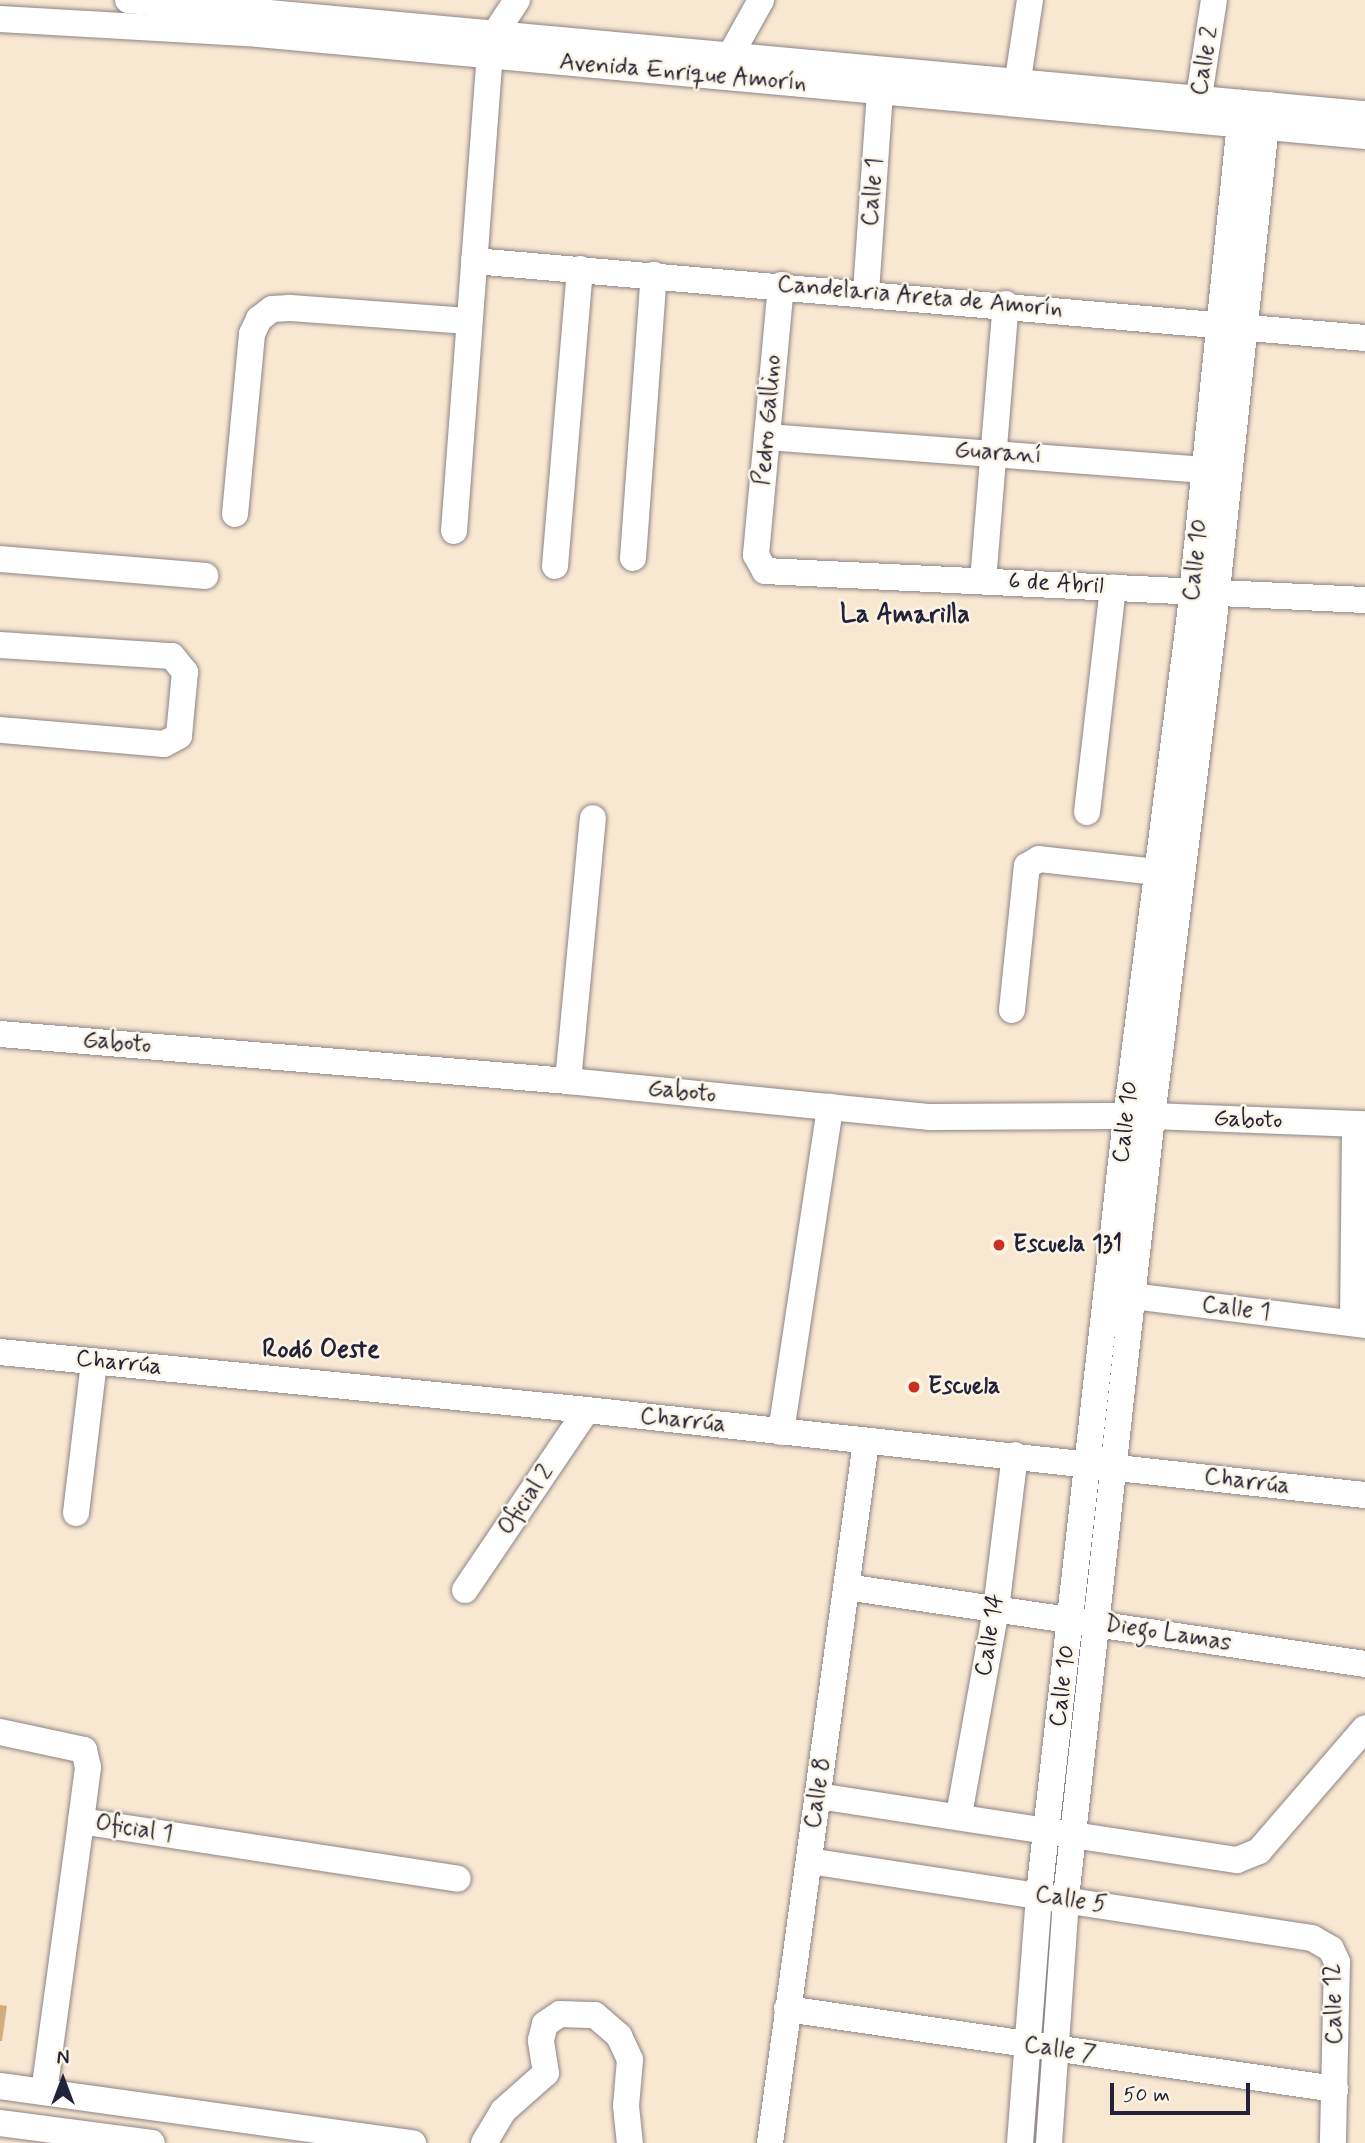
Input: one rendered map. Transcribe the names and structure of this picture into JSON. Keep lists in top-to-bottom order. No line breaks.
{"streets":{"street":["Calle 2","Avenida Enrique Amorín","Calle 1","Candelaria Areta de Amorín","Pedro Gallino","Guaraní","Calle 10","6 de Abril","Gaboto","Charrúa","Oficial 2","Diego Lamas","Calle 14","Calle 8","Oficial 1","Calle 5","Calle 12","Calle 7"]},"crossings":[["Calle 2","Avenida Enrique Amorín"],["Avenida Enrique Amorín","Calle 1"],["Avenida Enrique Amorín","Calle 10"],["Calle 1","Candelaria Areta de Amorín"],["Calle 1","Calle 10"],["Candelaria Areta de Amorín","Pedro Gallino"],["Candelaria Areta de Amorín","Calle 10"],["Pedro Gallino","Guaraní"],["Pedro Gallino","6 de Abril"],["Guaraní","Calle 10"],["Calle 10","6 de Abril"],["Calle 10","Gaboto"],["Calle 10","Charrúa"],["Calle 10","Diego Lamas"],["Calle 10","Calle 5"],["Calle 10","Calle 7"],["Charrúa","Oficial 2"],["Charrúa","Calle 14"],["Charrúa","Calle 8"],["Diego Lamas","Calle 14"],["Diego Lamas","Calle 8"],["Calle 8","Calle 5"],["Calle 8","Calle 7"],["Calle 5","Calle 12"],["Calle 12","Calle 7"]],"districts":["La Amarilla","Rodó Oeste"],"places":["Escuela 131","Escuela"],"scale_bar":"50 m","north":"top"}
